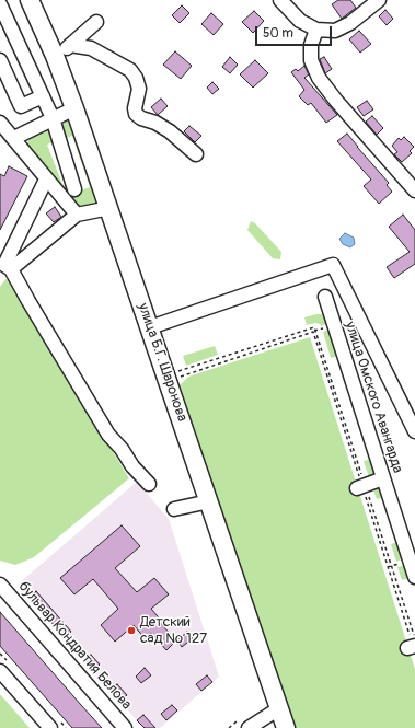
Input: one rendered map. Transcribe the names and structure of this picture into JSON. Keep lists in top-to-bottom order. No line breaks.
{"streets":{"main road":["улица Б.Г. Шаронова"],"street":["улица Омского Авангарда","бульвар Кондратия Белова"]},"places":["Детский сад № 127"],"scale_bar":"50 m"}
